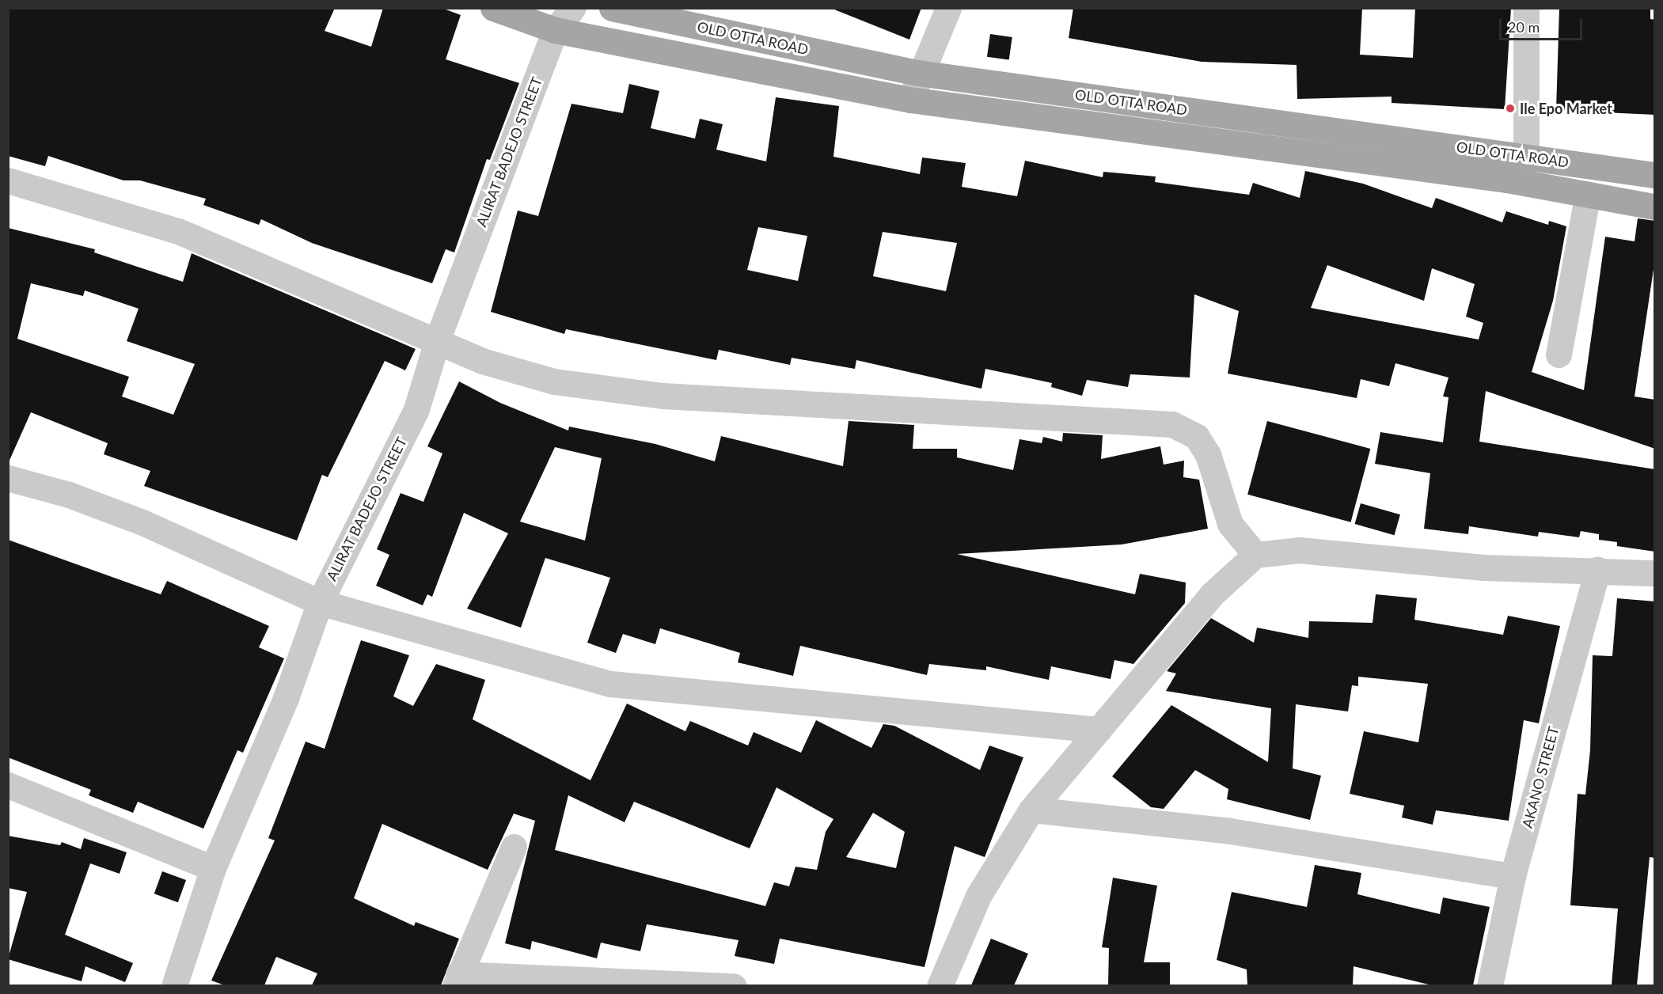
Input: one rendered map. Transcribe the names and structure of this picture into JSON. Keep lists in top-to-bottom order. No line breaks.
{"streets":{"main road":["OLD OTTA ROAD"],"street":["ALIRAT BADEJO STREET","AKANO STREET"]},"places":["Ile Epo Market"],"scale_bar":"20 m"}
